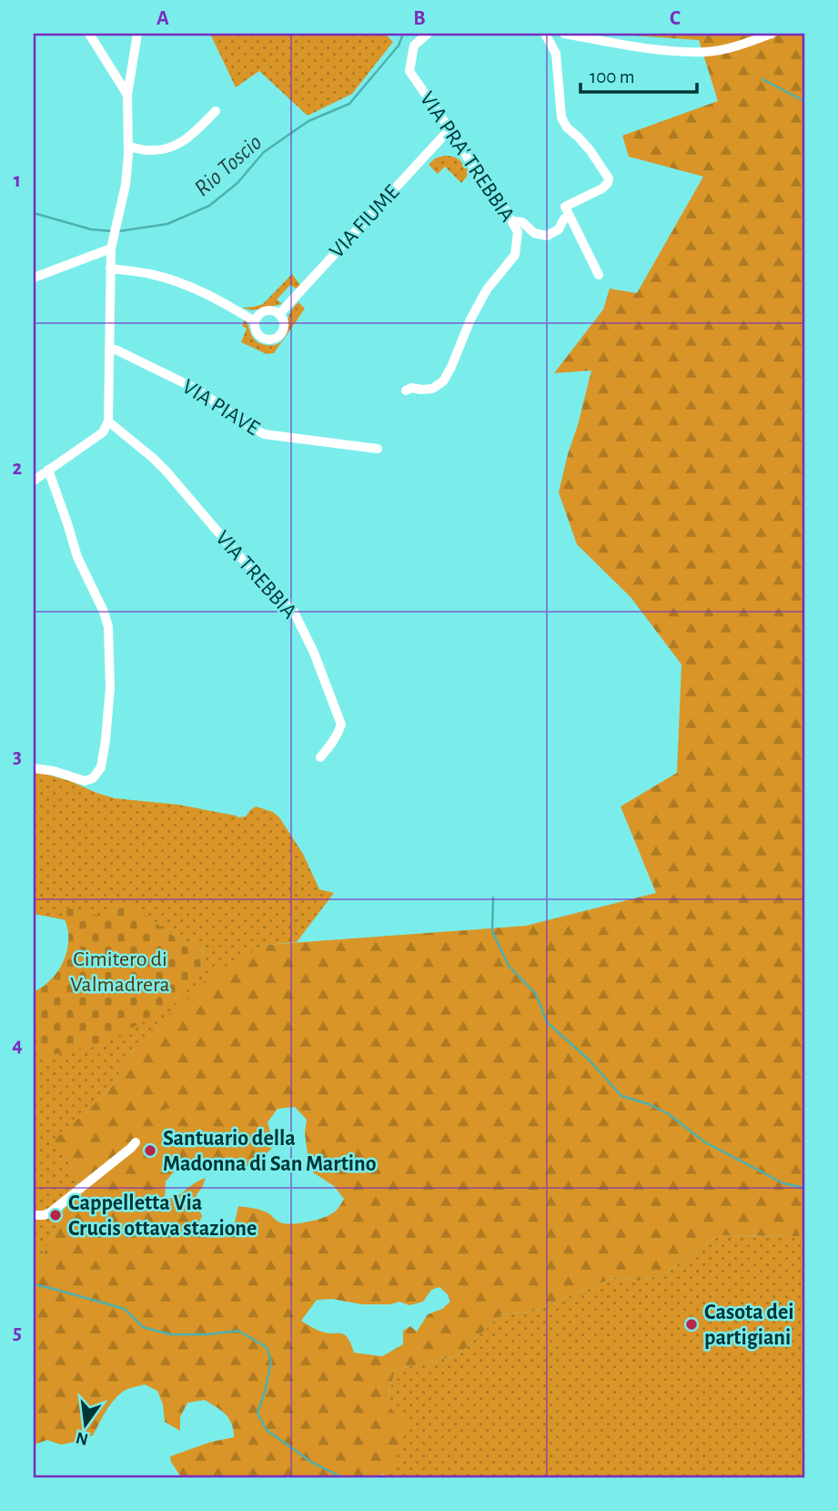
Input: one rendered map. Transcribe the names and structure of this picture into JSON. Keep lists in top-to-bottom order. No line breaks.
{"streets":{"street":["VIA PRA' TREBBIA","VIA FIUME","VIA PIAVE","VIA TREBBIA"]},"crossings":[["VIA PRA' TREBBIA","VIA FIUME"]],"water":["Rio Toscio"],"parks":["Cimitero di Valmadrera"],"places":["Santuario della Madonna di San Martino","Cappelletta Via Crucis ottava stazione","Casota dei partigiani"],"scale_bar":"100 m","north":"bottom","grid":{"columns":["A","B","C"],"rows":["1","2","3","4","5"]}}
